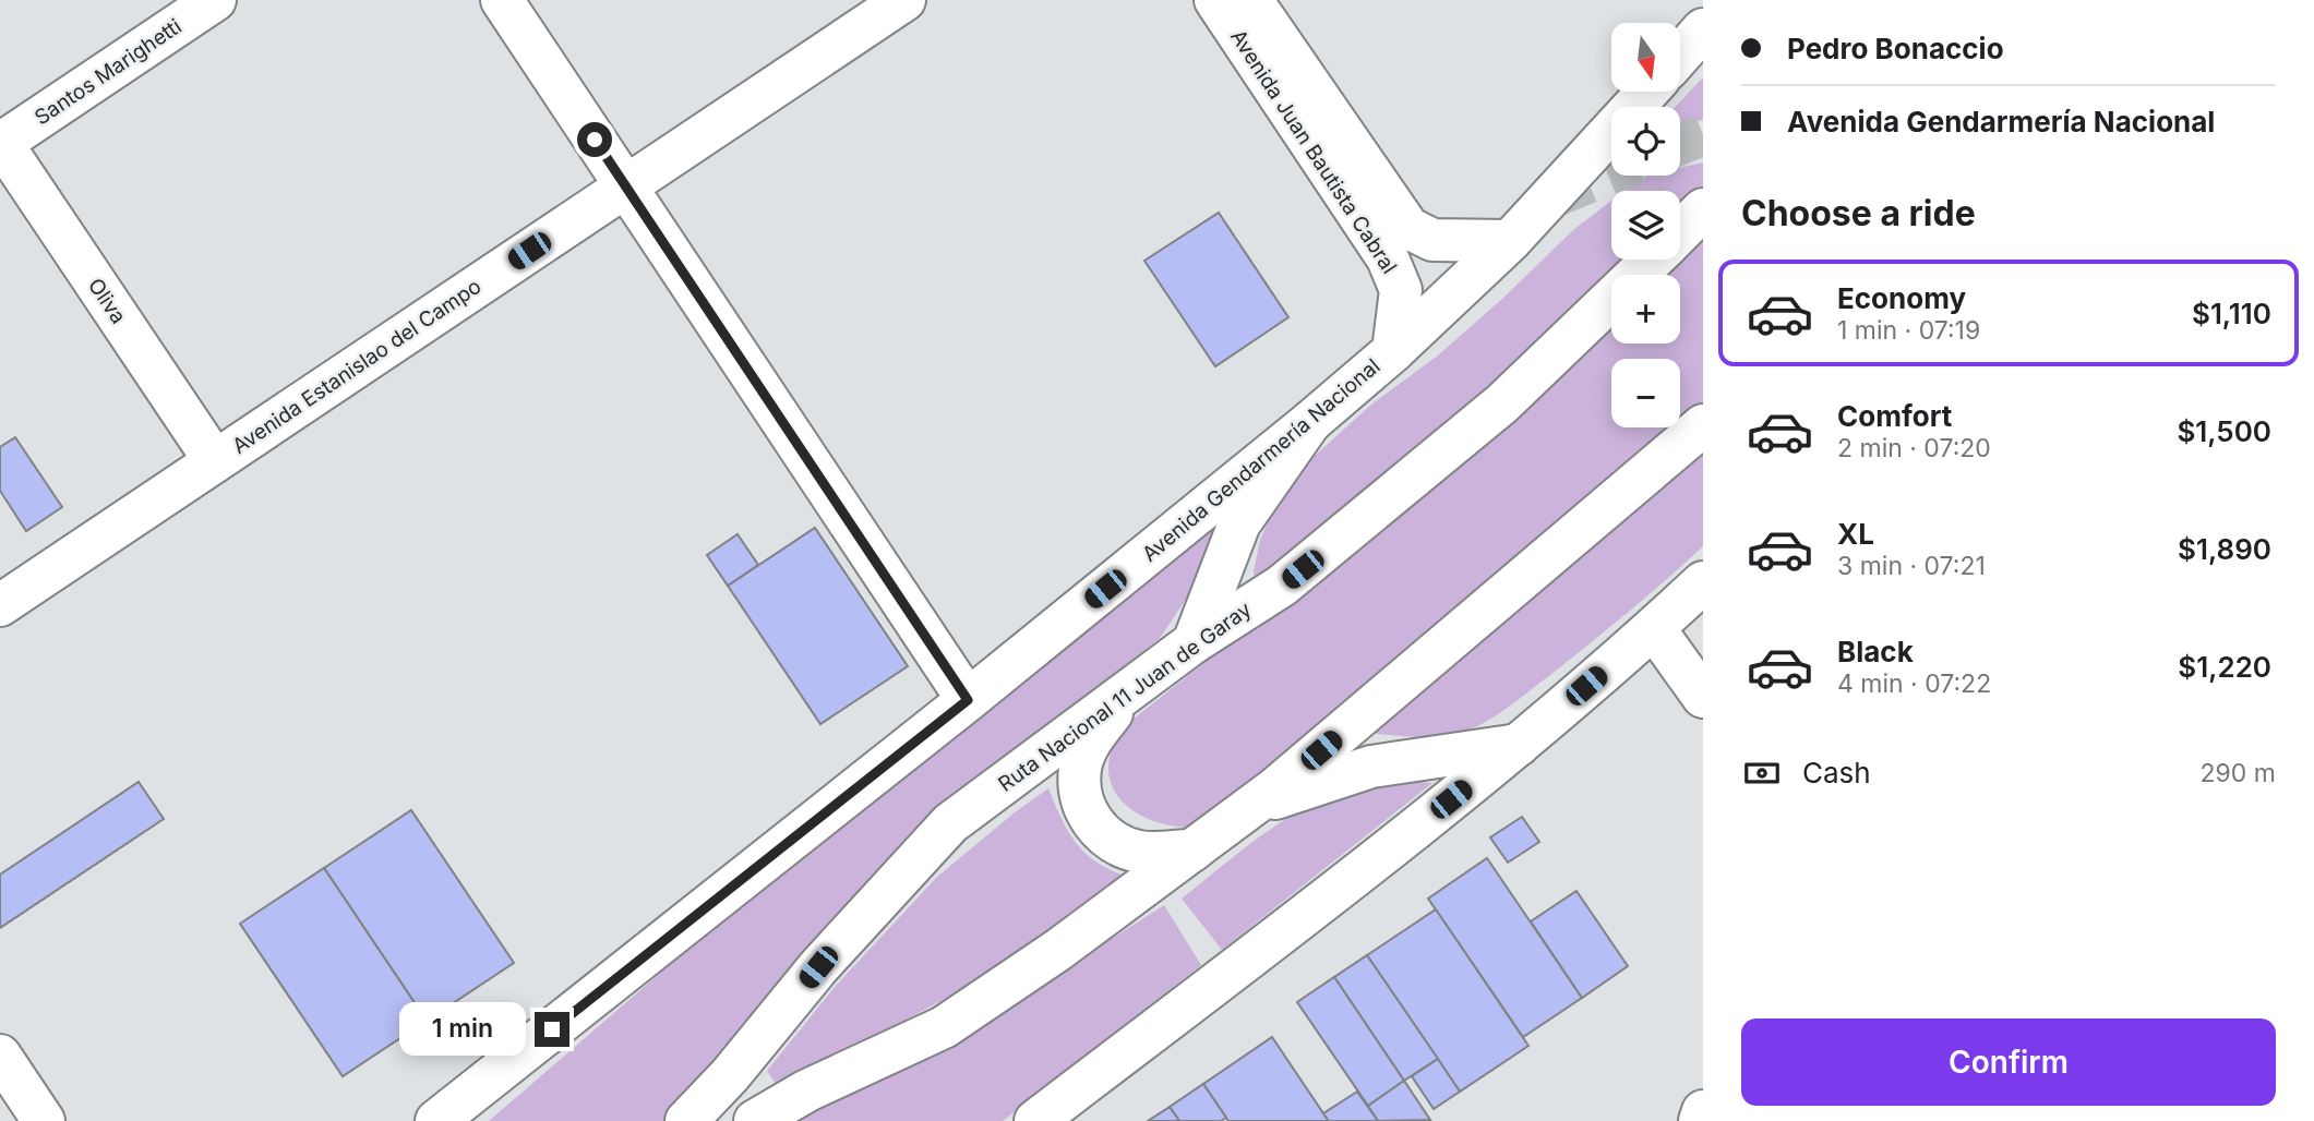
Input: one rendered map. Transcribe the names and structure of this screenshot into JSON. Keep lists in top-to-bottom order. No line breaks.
{"streets":{"main road":["Santos Marighetti","Avenida Juan Bautista Cabral","Oliva","Avenida Estanislao del Campo","Avenida Gendarmería Nacional","Ruta Nacional 11 Juan de Garay"]},"crossings":[["Santos Marighetti","Oliva"],["Avenida Juan Bautista Cabral","Avenida Gendarmería Nacional"],["Oliva","Avenida Estanislao del Campo"]],"north":"bottom","page":{"banner":["Pedro Bonaccio","Avenida Gendarmería Nacional"],"map_buttons":["+","−"],"heading":"Choose a ride","list":[{"name":"Economy","note":"1 min · 07:19","value":"$1,110"},{"name":"Comfort","note":"2 min · 07:20","value":"$1,500"},{"name":"XL","note":"3 min · 07:21","value":"$1,890"},{"name":"Black","note":"4 min · 07:22","value":"$1,220"}],"pay":["Cash","290 m"],"bubble":"1 min","buttons":"Confirm"}}
